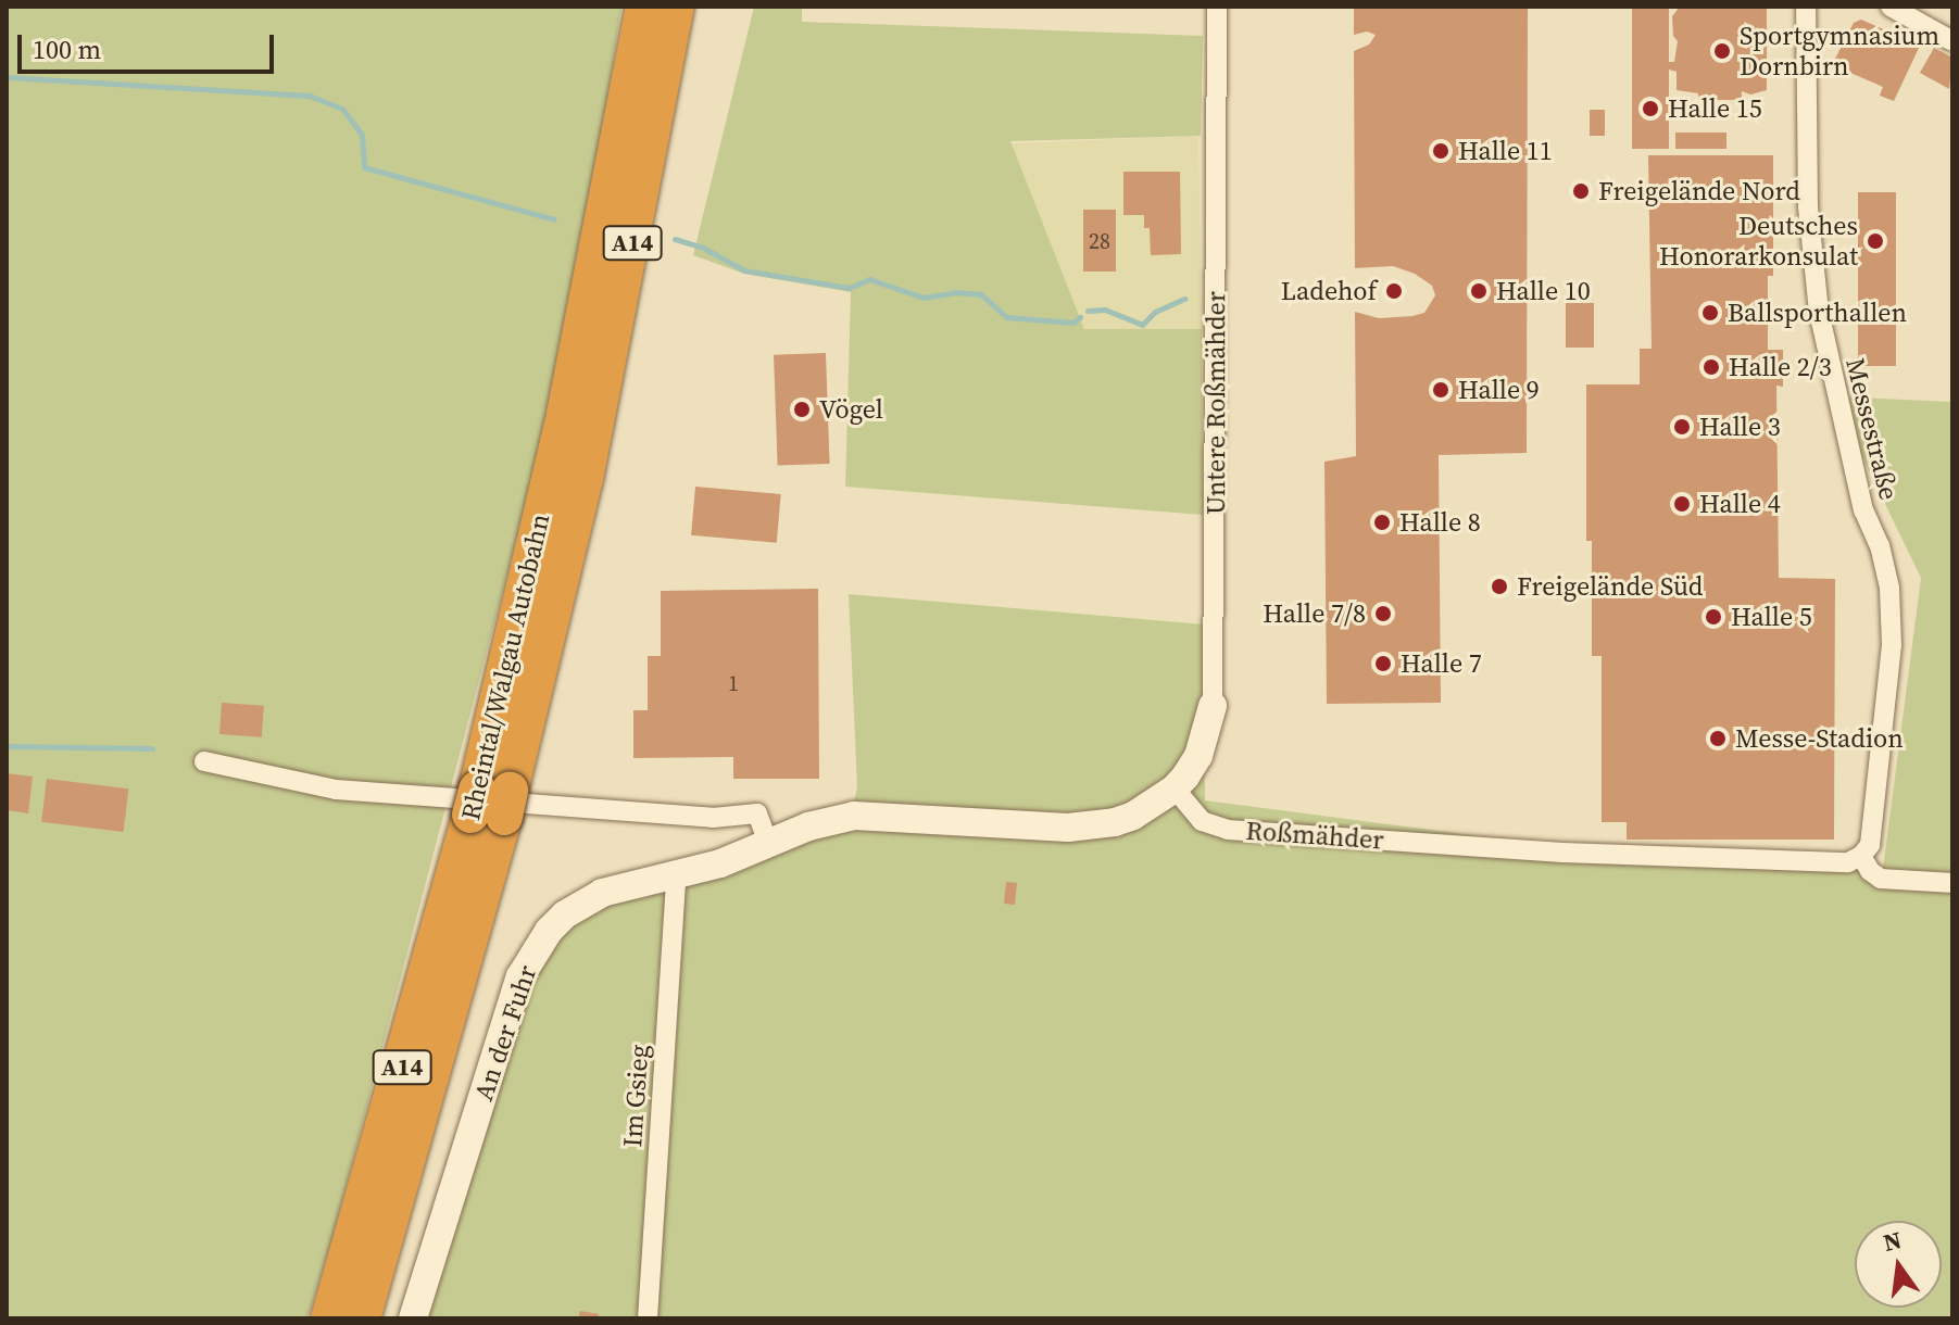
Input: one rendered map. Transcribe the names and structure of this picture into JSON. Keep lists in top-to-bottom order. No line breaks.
{"streets":{"highway":["A14","Rheintal/Walgau Autobahn"],"main road":["Untere Roßmähder","An der Fuhr"],"street":["Messestraße","Roßmähder","Im Gsieg"]},"crossings":[["Untere Roßmähder","Roßmähder"],["Messestraße","Roßmähder"],["An der Fuhr","Im Gsieg"]],"places":["Sportgymnasium Dornbirn","Halle 15","Halle 11","Freigelände Nord","Deutsches Honorarkonsulat","Ladehof","Halle 10","Ballsporthallen","Halle 2/3","Halle 9","Vögel","Halle 3","Halle 4","Halle 8","Freigelände Süd","Halle 7/8","Halle 5","Halle 7","Messe-Stadion"],"house_numbers":["28","1"],"scale_bar":"100 m","north":"top"}
